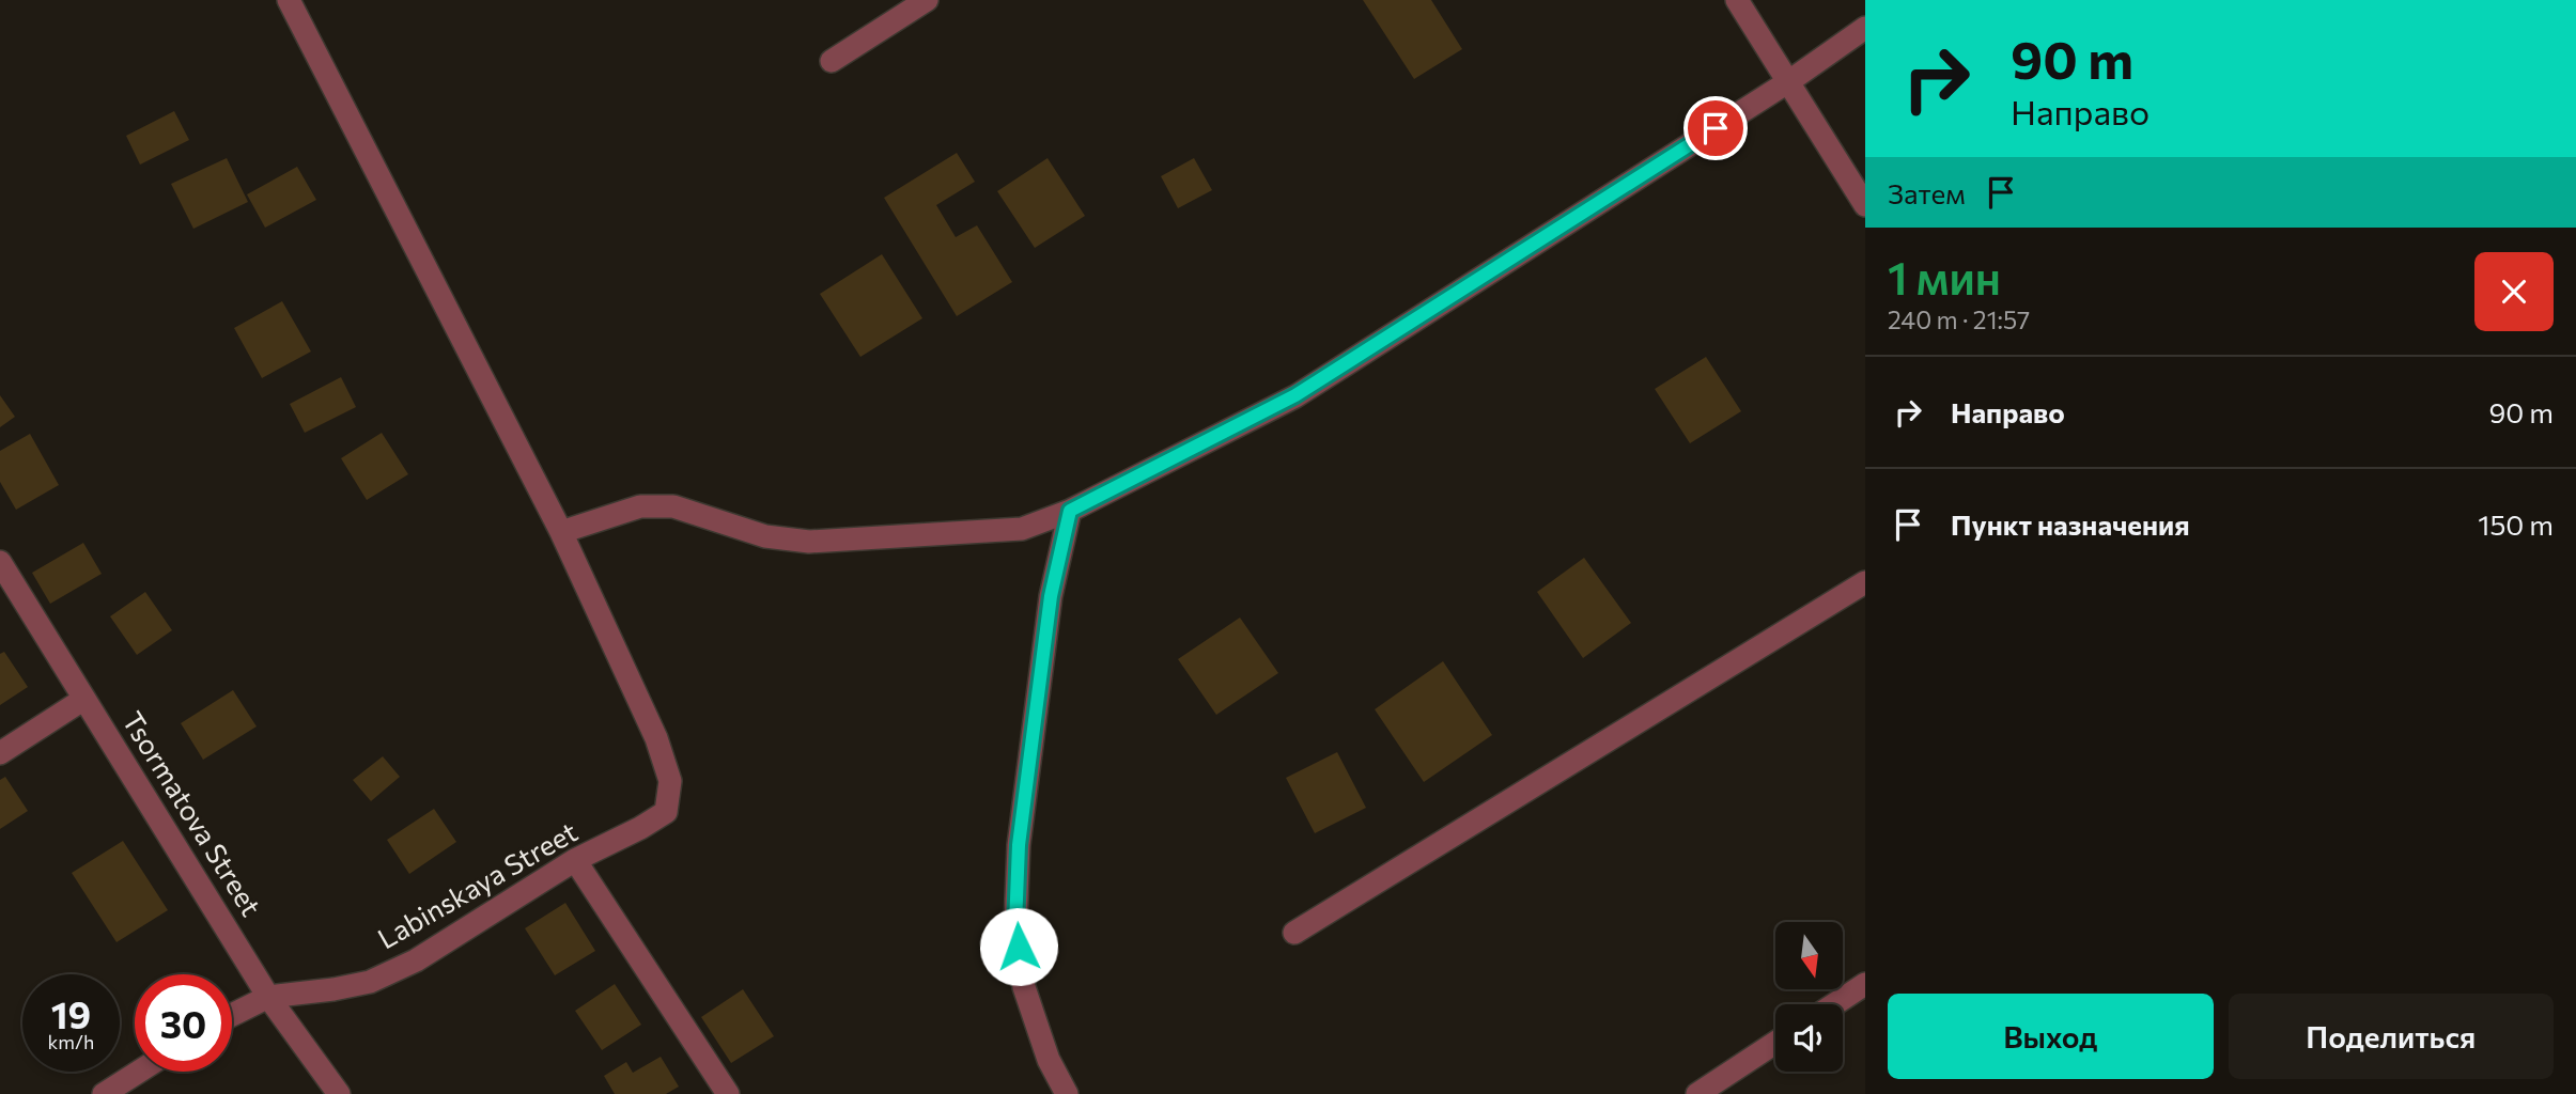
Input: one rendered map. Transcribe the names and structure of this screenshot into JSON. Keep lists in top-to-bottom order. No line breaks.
{"streets":{"street":["Tsormatova Street","Labinskaya Street"]},"crossings":[["Tsormatova Street","Labinskaya Street"]],"north":"bottom","page":{"turn":["90 m","Направо"],"then":"Затем","heading":["1 мин","240 m · 21:57"],"list":[{"name":"Направо","value":"90 m"},{"name":"Пункт назначения","value":"150 m"}],"speed":"19 km/h","limit":"30","buttons":["Выход","Поделиться"]}}
